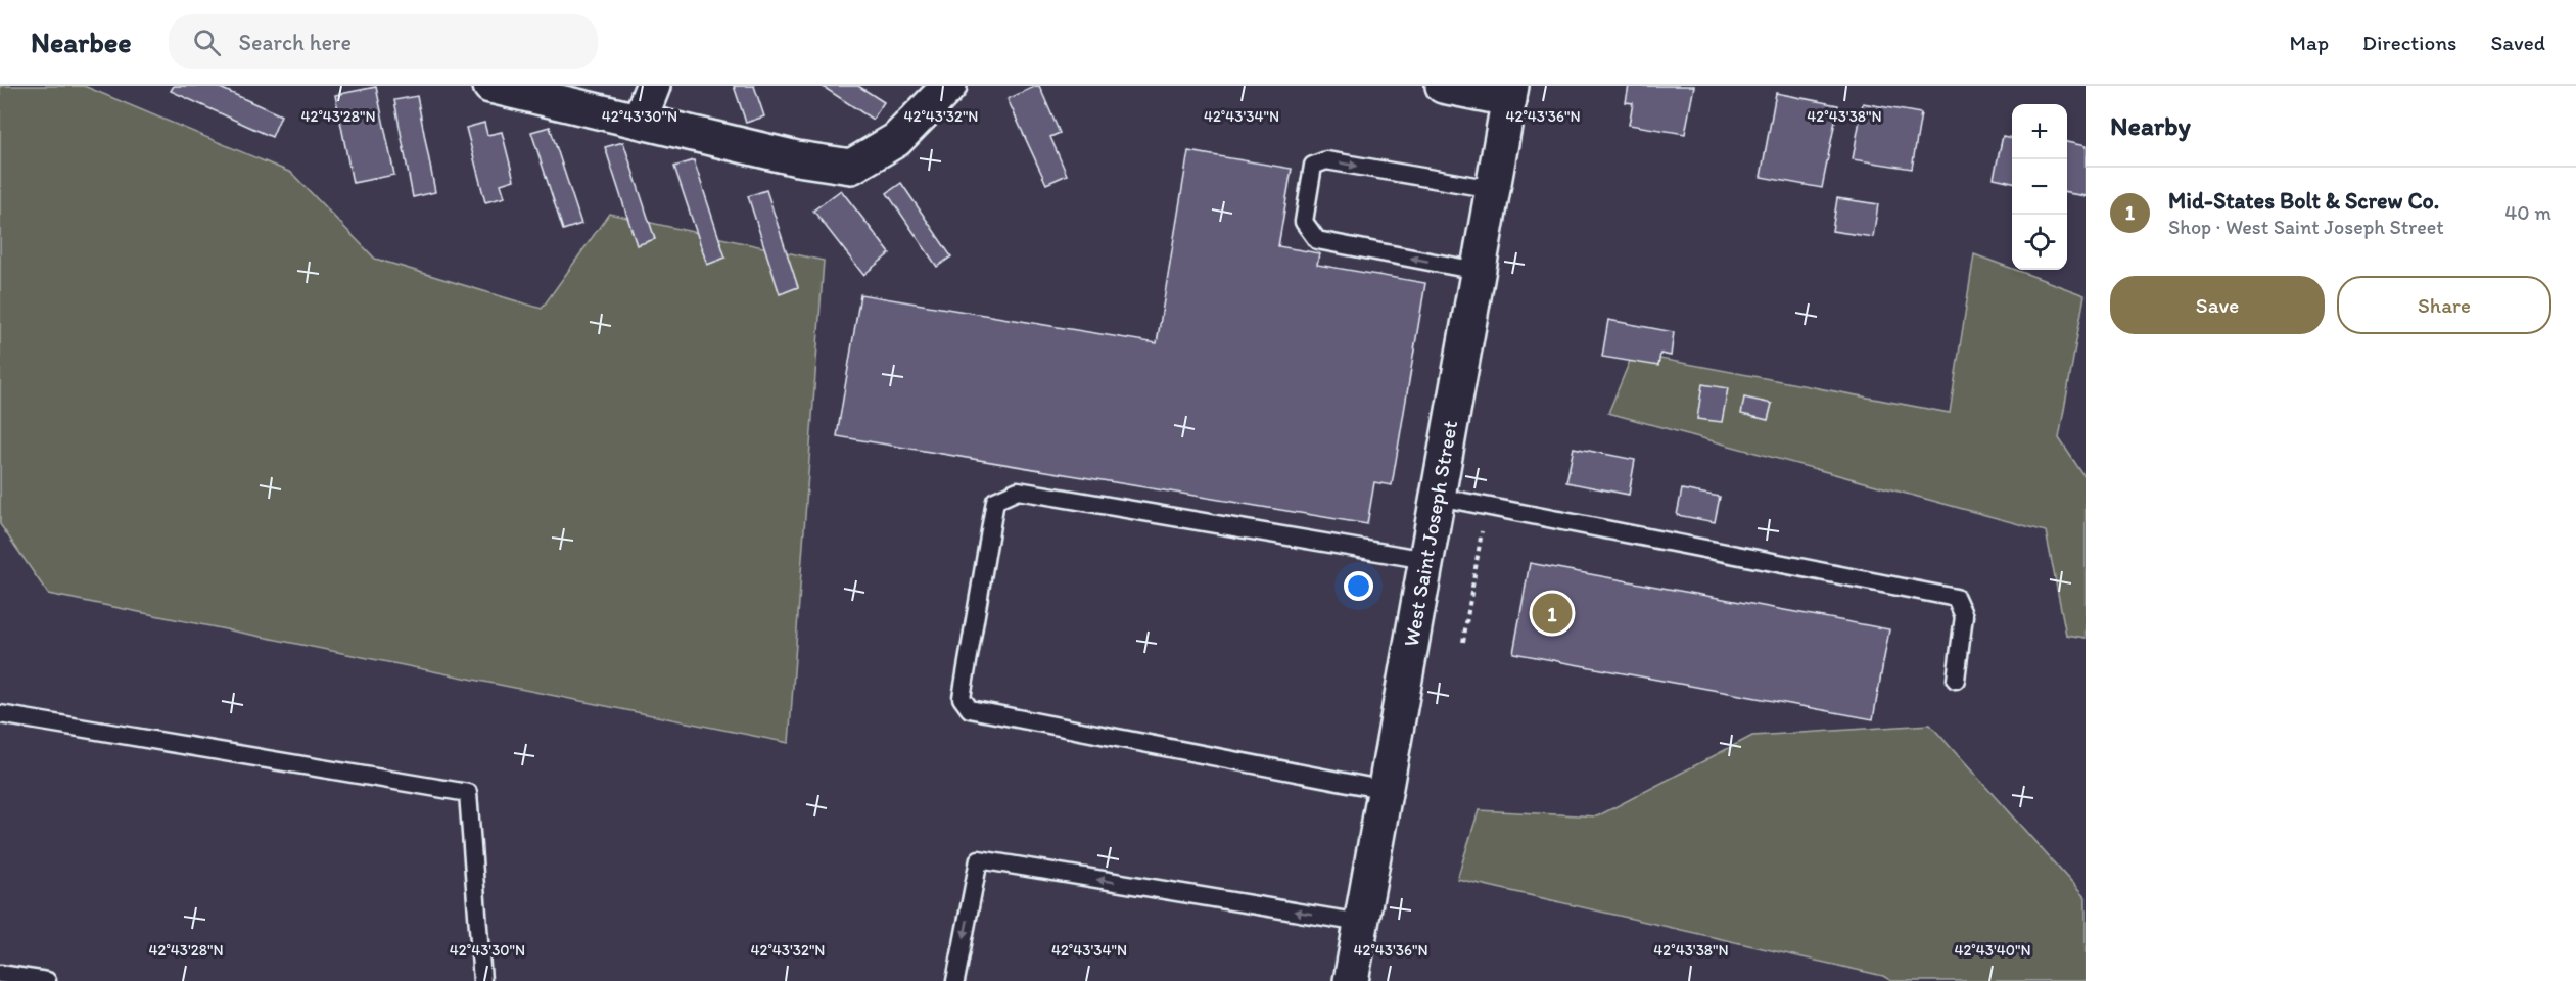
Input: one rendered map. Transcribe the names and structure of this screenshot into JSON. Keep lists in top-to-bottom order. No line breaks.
{"streets":{"street":["West Saint Joseph Street"]},"page":{"header":"Nearbee","search":"Search here","nav":["Map","Directions","Saved"],"heading":"Nearby","map_buttons":["+","−"],"list":[{"mark":"1","name":"Mid-States Bolt & Screw Co.","note":"Shop · West Saint Joseph Street","value":"40 m"}],"buttons":["Save","Share"],"pins":"1"},"coordinates":["42°43'28\"N","42°43'30\"N","42°43'32\"N","42°43'34\"N","42°43'36\"N","42°43'38\"N","42°43'40\"N"]}
